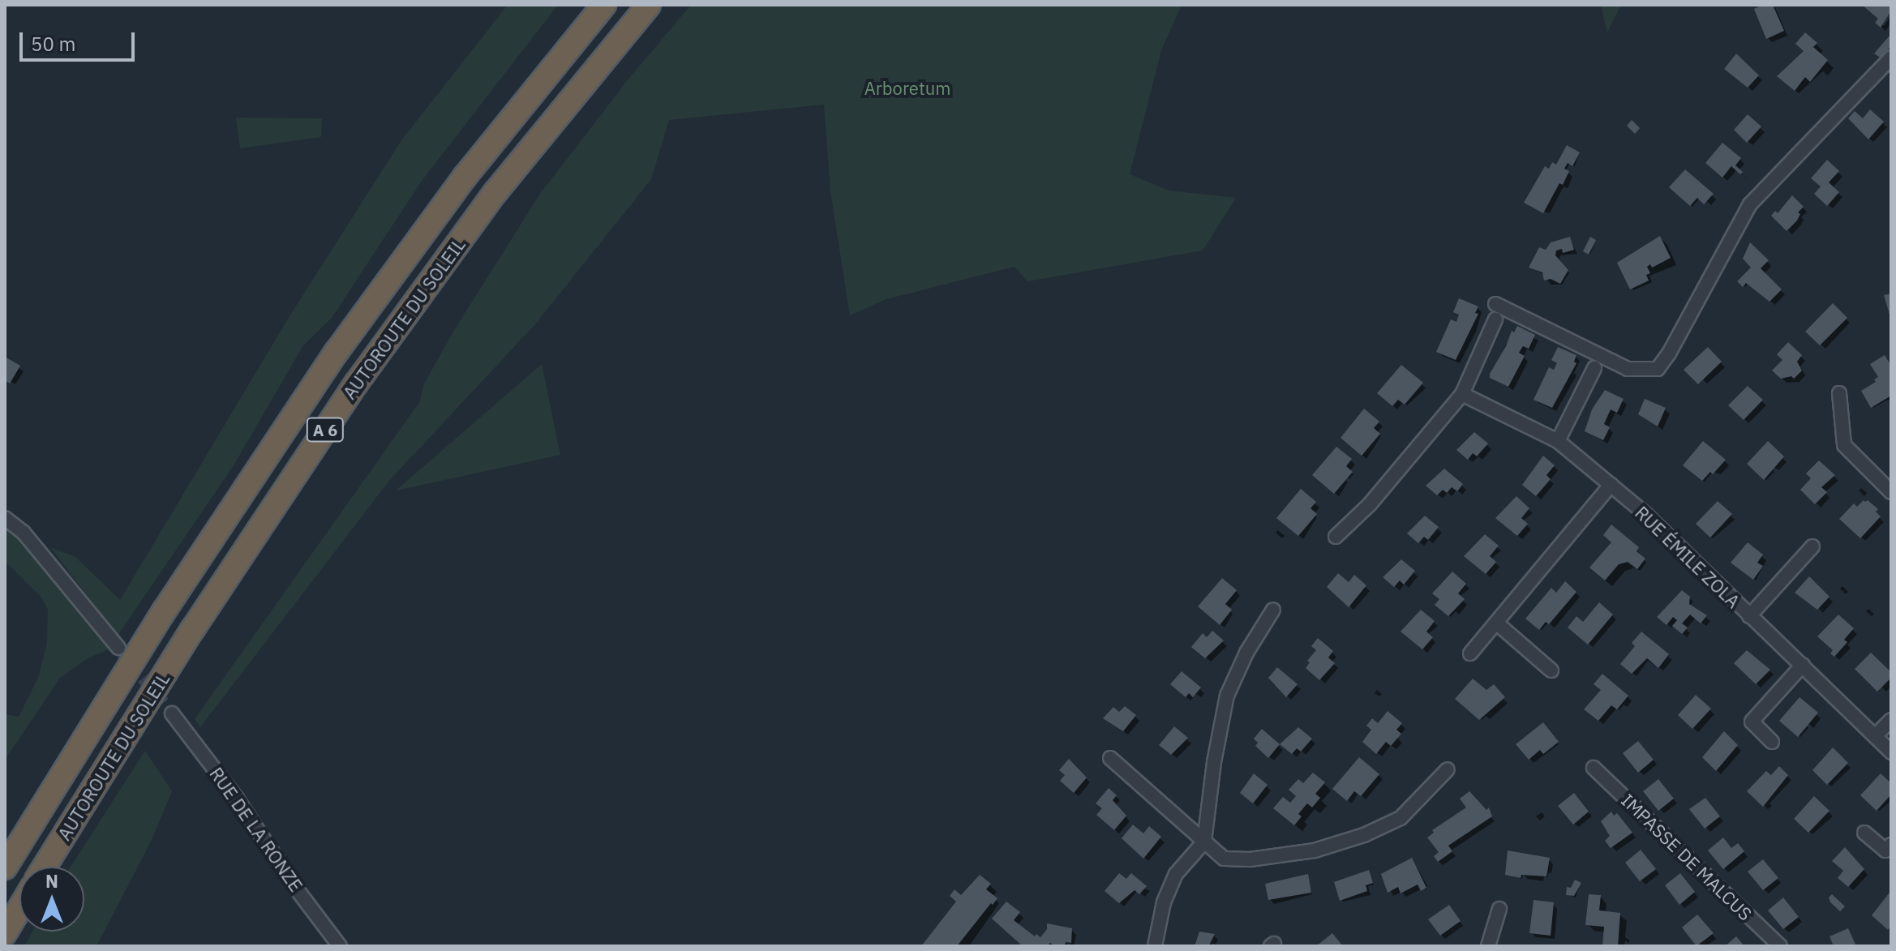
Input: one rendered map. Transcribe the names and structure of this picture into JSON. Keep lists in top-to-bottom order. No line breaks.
{"streets":{"highway":["AUTOROUTE DU SOLEIL","A 6"],"street":["RUE ÉMILE ZOLA","RUE DE LA RONZE","IMPASSE DE MALCUS"]},"parks":["Arboretum"],"scale_bar":"50 m","north":"top"}
